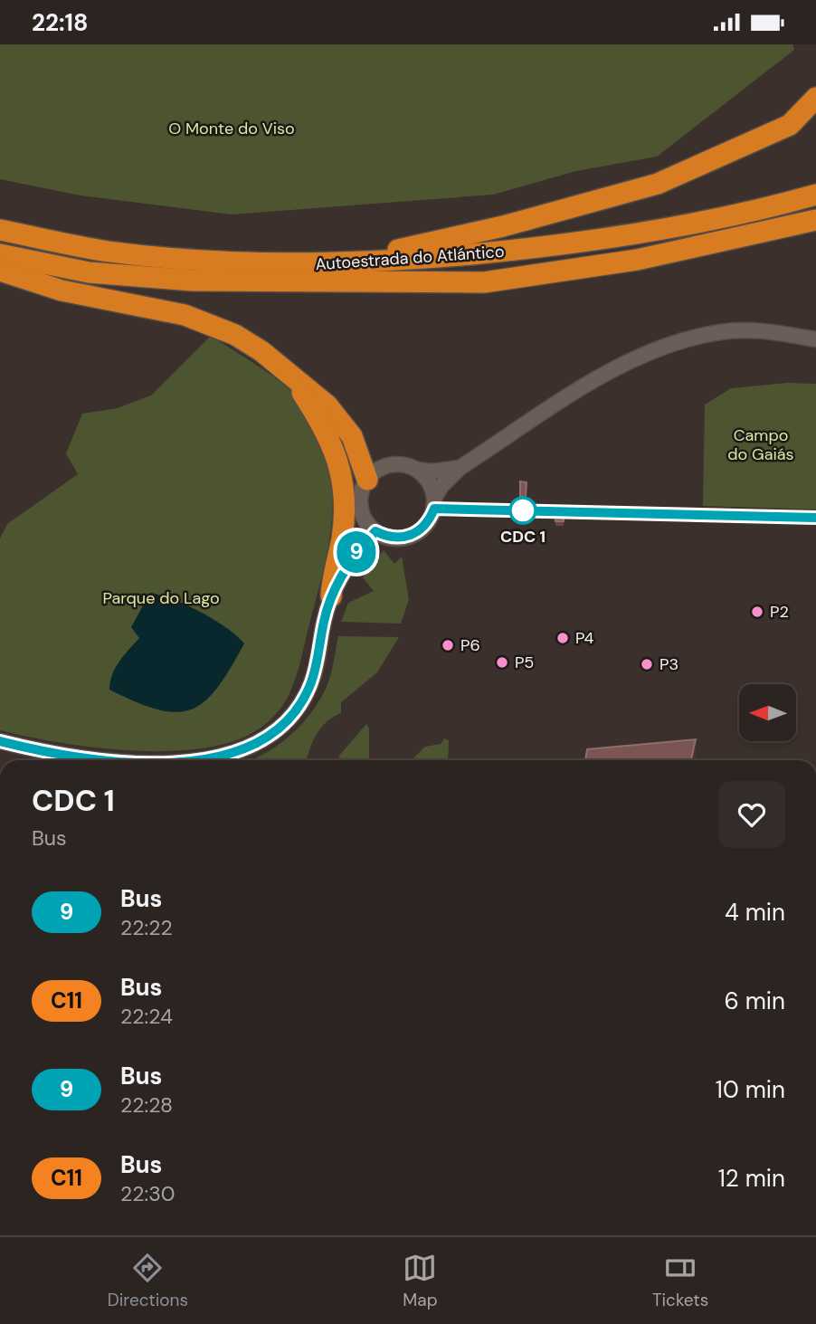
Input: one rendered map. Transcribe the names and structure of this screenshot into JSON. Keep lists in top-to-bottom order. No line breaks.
{"streets":{"highway":["Autoestrada do Atlántico"]},"parks":["O Monte do Viso","Campo do Gaiás","Parque do Lago"],"places":["CDC 1","P2","P4","P6","P5","P3"],"lines":["bus line 9"],"north":"left","page":{"status":"22:18","on_map":"9","heading":["CDC 1","Bus"],"list":[{"mark":"9","name":"Bus","note":"22:22","value":"4 min"},{"mark":"C11","name":"Bus","note":"22:24","value":"6 min"},{"mark":"9","name":"Bus","note":"22:28","value":"10 min"},{"mark":"C11","name":"Bus","note":"22:30","value":"12 min"}],"tabs":["Directions","Map","Tickets"]}}
